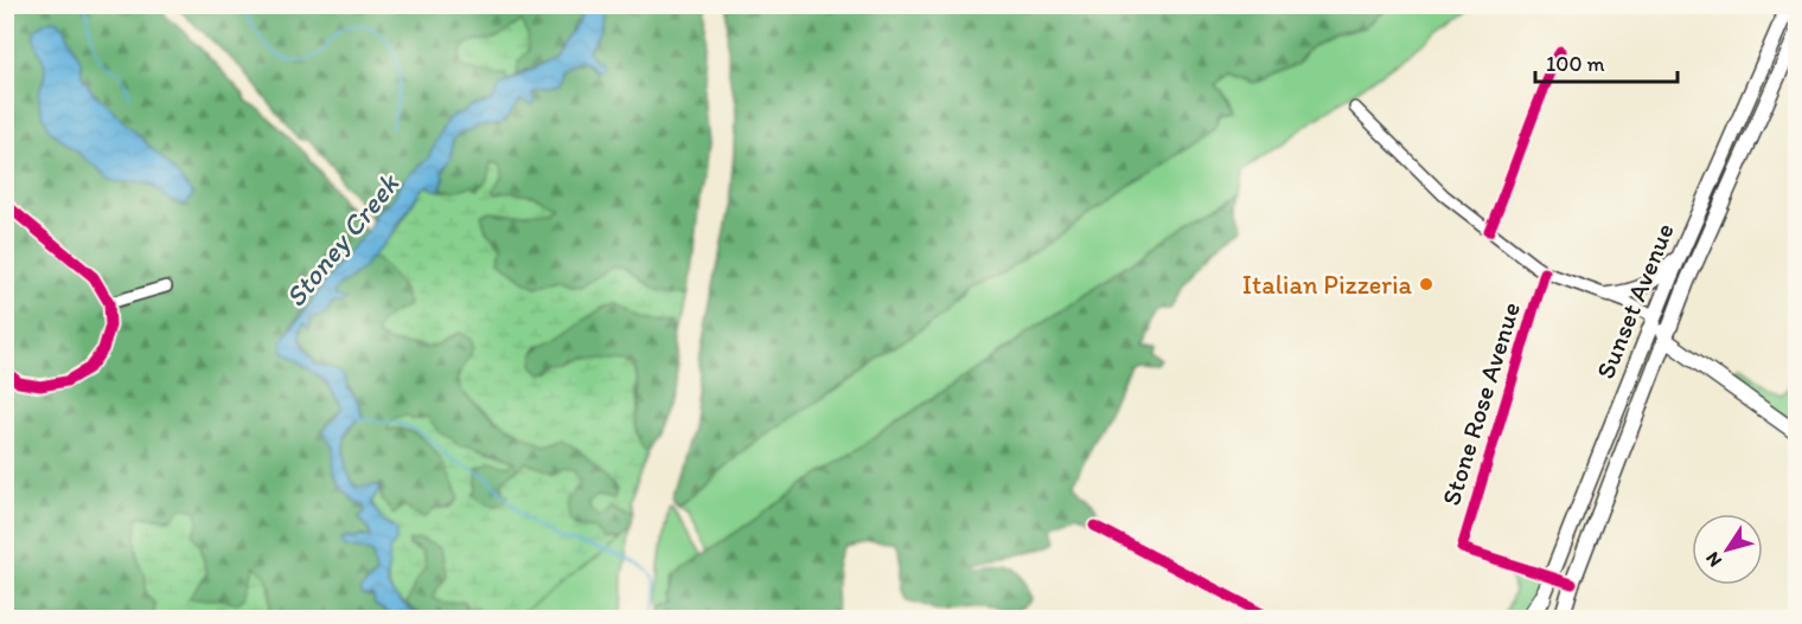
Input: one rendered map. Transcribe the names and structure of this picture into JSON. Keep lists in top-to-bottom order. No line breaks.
{"streets":{"main road":["Sunset Avenue"],"street":["Stone Rose Avenue"]},"crossings":[["Sunset Avenue","Stone Rose Avenue"]],"water":["Stoney Creek"],"places":["Italian Pizzeria"],"scale_bar":"100 m","north":"bottom left"}
